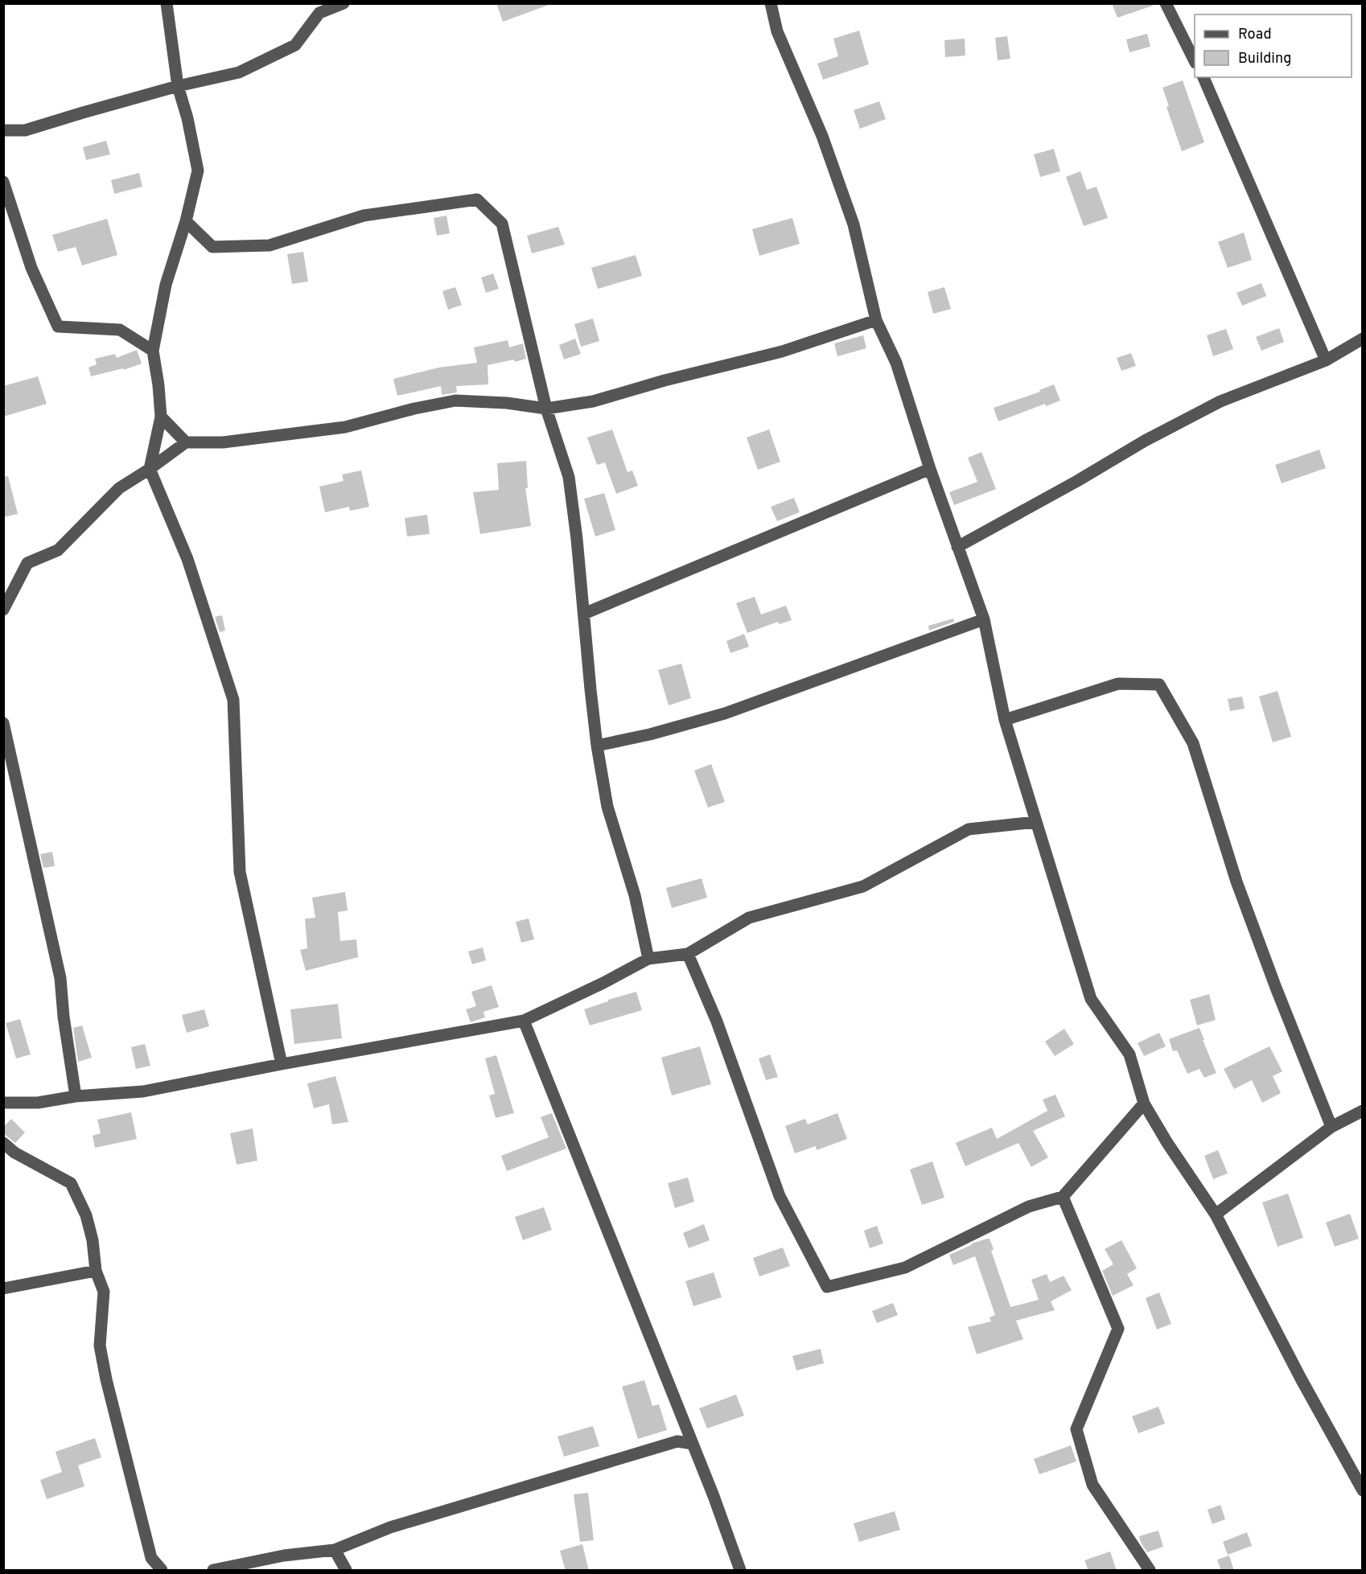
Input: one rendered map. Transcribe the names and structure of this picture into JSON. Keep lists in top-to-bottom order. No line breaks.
{"legend":["Road","Building"]}
